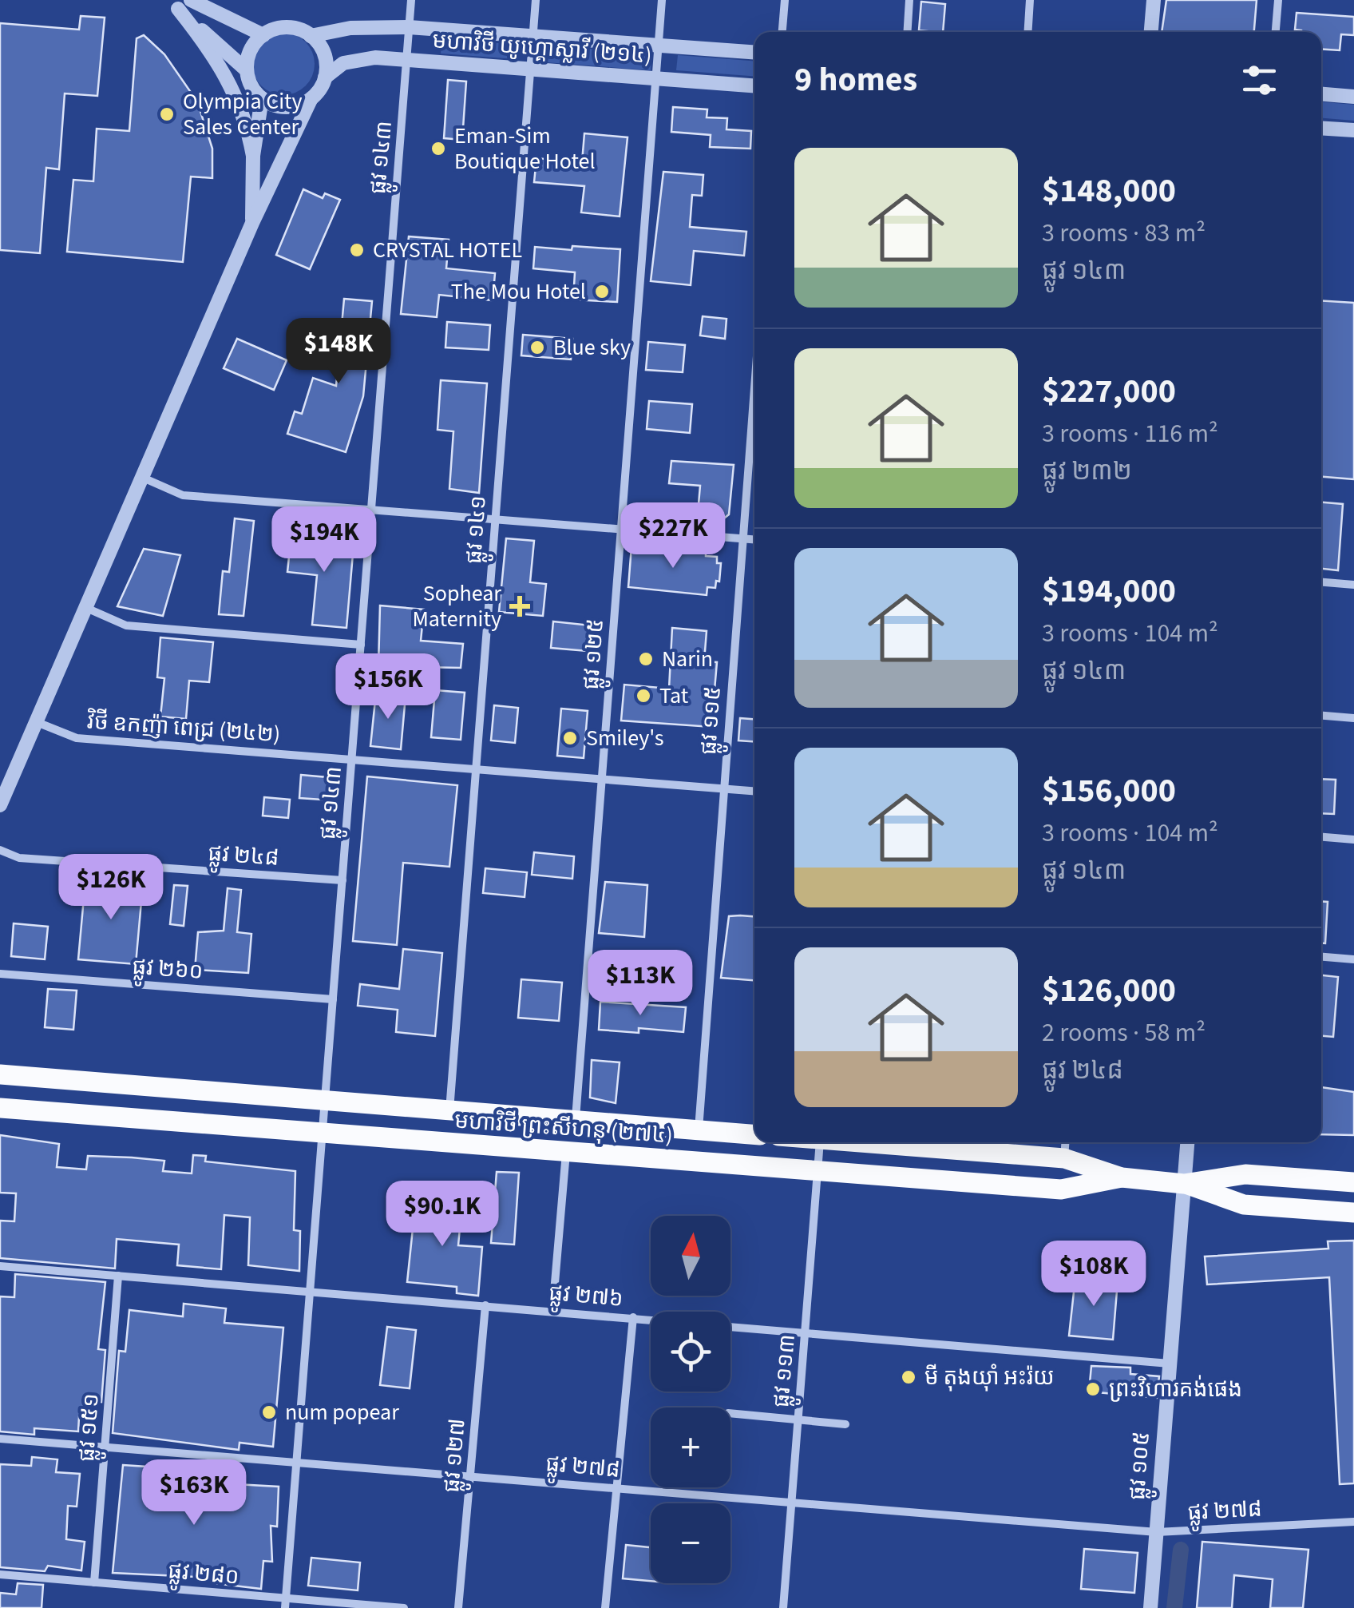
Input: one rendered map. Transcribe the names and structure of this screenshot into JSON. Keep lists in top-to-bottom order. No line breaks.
{"streets":{"main road":["មហាវិថី ព្រះសីហនុ (២៧៤)"],"street":["មហាវិថី យូហ្គោស្លាវី (២១៤)","ផ្លូវ ១៤៣","ផ្លូវ ១៤១","ផ្លូវ ១២៥","ផ្លូវ ១១៥","វិថី ឧកញ៉ា ពេជ្រ (២៤២)","ផ្លូវ ២៤៨","ផ្លូវ ២៦០","ផ្លូវ ២៧៦","ផ្លូវ ១១៣","ផ្លូវ ១៥១","ផ្លូវ ១២៧","ផ្លូវ ១០៥","ផ្លូវ ២៧៨","ផ្លូវ ២៨០"]},"crossings":[["មហាវិថី យូហ្គោស្លាវី (២១៤)","ផ្លូវ ១៤៣"],["មហាវិថី យូហ្គោស្លាវី (២១៤)","ផ្លូវ ១៤១"],["មហាវិថី យូហ្គោស្លាវី (២១៤)","ផ្លូវ ១២៥"],["ផ្លូវ ១៤៣","វិថី ឧកញ៉ា ពេជ្រ (២៤២)"],["ផ្លូវ ១៤៣","ផ្លូវ ២៤៨"],["ផ្លូវ ១៤៣","ផ្លូវ ២៦០"],["ផ្លូវ ១៤៣","មហាវិថី ព្រះសីហនុ (២៧៤)"],["ផ្លូវ ១៤៣","ផ្លូវ ២៧៦"],["ផ្លូវ ១៤៣","ផ្លូវ ២៧៨"],["ផ្លូវ ១៤៣","ផ្លូវ ២៨០"],["ផ្លូវ ១៤១","វិថី ឧកញ៉ា ពេជ្រ (២៤២)"],["ផ្លូវ ១៤១","មហាវិថី ព្រះសីហនុ (២៧៤)"],["ផ្លូវ ១២៥","វិថី ឧកញ៉ា ពេជ្រ (២៤២)"],["ផ្លូវ ១២៥","មហាវិថី ព្រះសីហនុ (២៧៤)"],["ផ្លូវ ១១៥","វិថី ឧកញ៉ា ពេជ្រ (២៤២)"],["ផ្លូវ ១១៥","មហាវិថី ព្រះសីហនុ (២៧៤)"],["មហាវិថី ព្រះសីហនុ (២៧៤)","ផ្លូវ ១១៣"],["មហាវិថី ព្រះសីហនុ (២៧៤)","ផ្លូវ ១០៥"],["ផ្លូវ ២៧៦","ផ្លូវ ១១៣"],["ផ្លូវ ២៧៦","ផ្លូវ ១៥១"],["ផ្លូវ ២៧៦","ផ្លូវ ១២៧"],["ផ្លូវ ២៧៦","ផ្លូវ ១០៥"],["ផ្លូវ ១១៣","ផ្លូវ ២៧៨"],["ផ្លូវ ១៥១","ផ្លូវ ២៧៨"],["ផ្លូវ ១៥១","ផ្លូវ ២៨០"],["ផ្លូវ ១២៧","ផ្លូវ ២៧៨"],["ផ្លូវ ១០៥","ផ្លូវ ២៧៨"]],"places":{"other":["Olympia City Sales Center","Eman-Sim Boutique Hotel","CRYSTAL HOTEL","The Mou Hotel","Blue sky","Narin","Tat","Smiley's","មី តុងយ៉ាំ អះរ៉យ","ព្រះវិហារគង់ផេង","num popear"],"health":["Sophear Maternity"]},"north":"top","page":{"heading":"9 homes","list":[{"name":"$148,000","note":"3 rooms · 83 m² · ផ្លូវ ១៤៣"},{"name":"$227,000","note":"3 rooms · 116 m² · ផ្លូវ ២៣២"},{"name":"$194,000","note":"3 rooms · 104 m² · ផ្លូវ ១៤៣"},{"name":"$156,000","note":"3 rooms · 104 m² · ផ្លូវ ១៤៣"},{"name":"$126,000","note":"2 rooms · 58 m² · ផ្លូវ ២៤៨"}],"price":["$148K","$227K","$194K","$156K","$126K","$113K","$90.1K","$108K","$163K"],"map_buttons":["+","−"]}}
